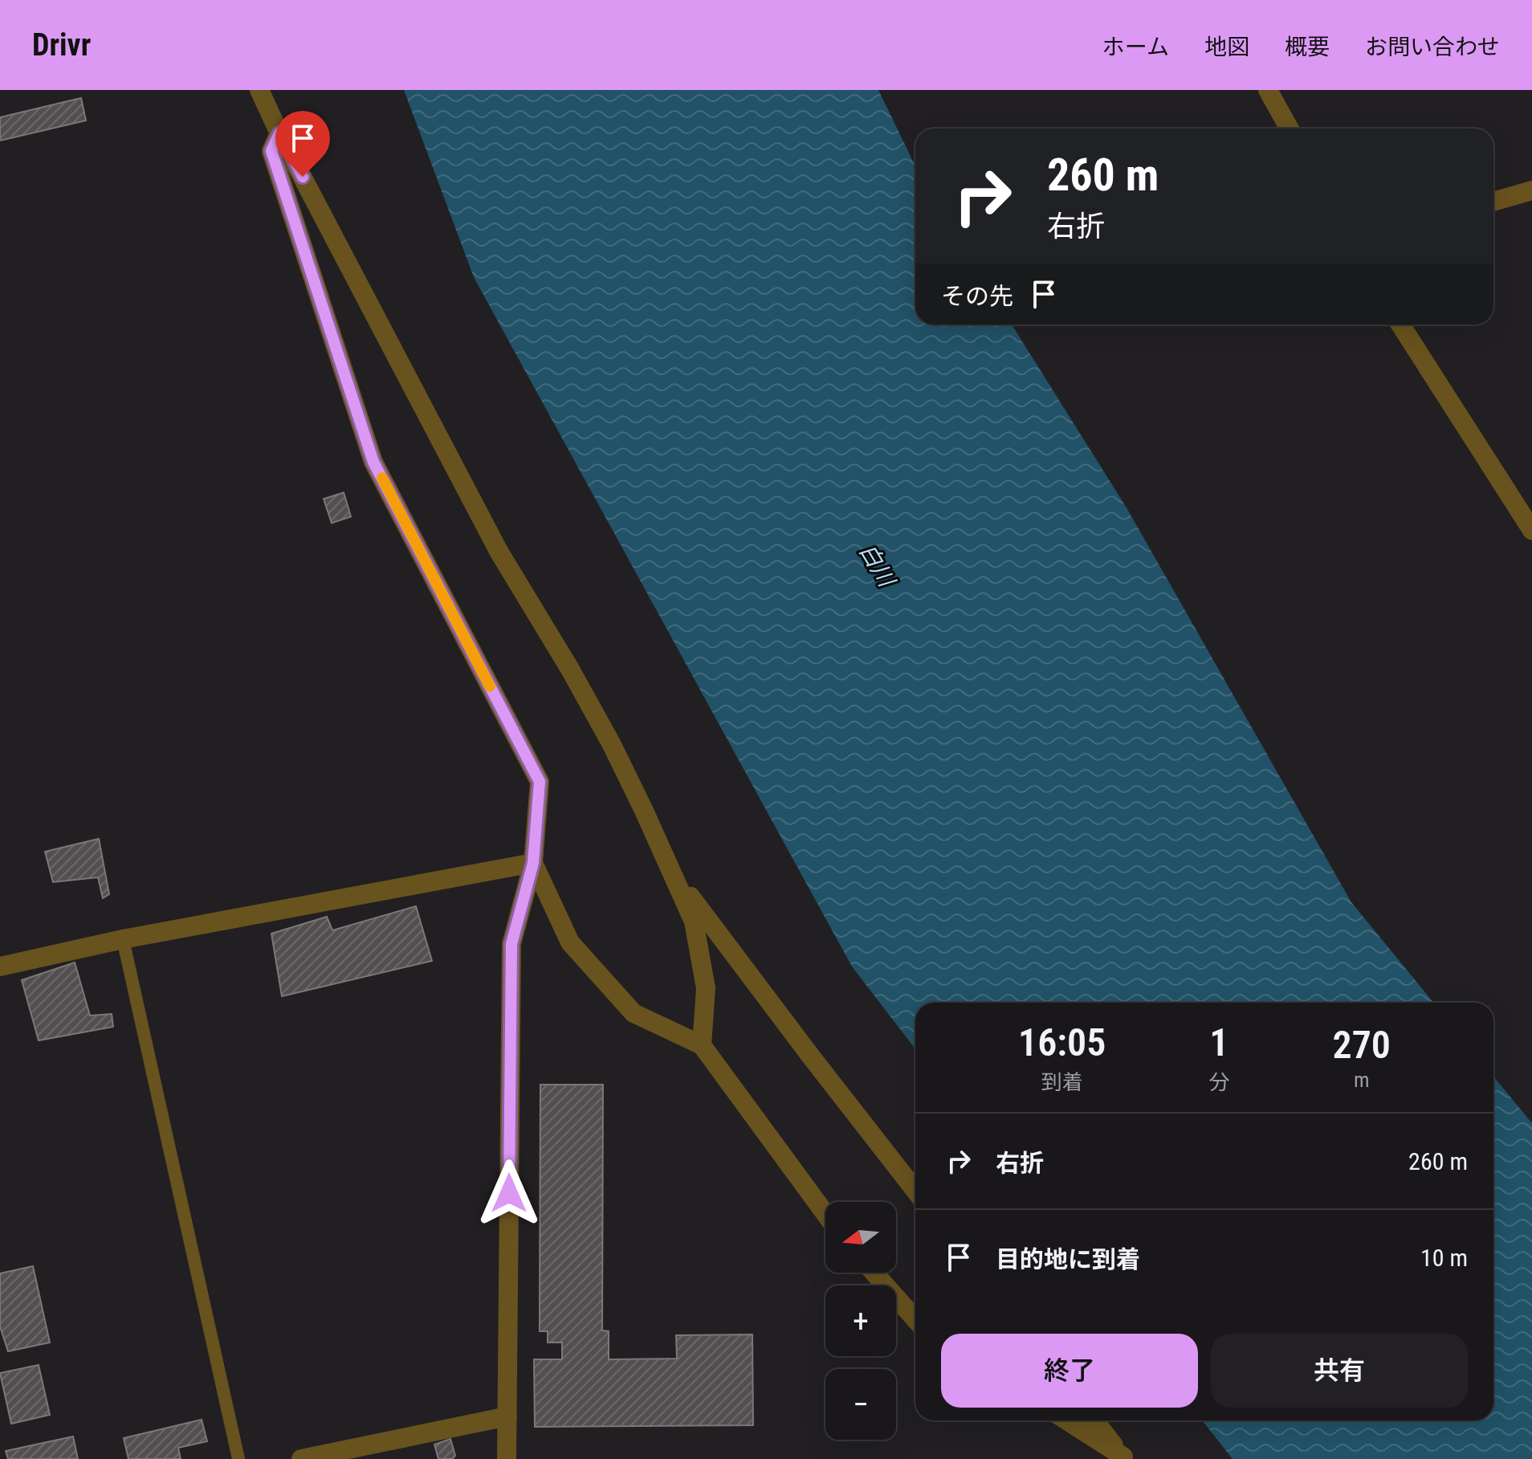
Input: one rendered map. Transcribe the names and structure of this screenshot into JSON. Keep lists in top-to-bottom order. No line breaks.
{"water":["白川"],"north":"left","page":{"header":"Drivr","nav":["ホーム","地図","概要","お問い合わせ"],"turn":["260 m","右折"],"then":"その先","eta":["16:05","到着","1","分","270","m"],"list":[{"name":"右折","value":"260 m"},{"name":"目的地に到着","value":"10 m"}],"map_buttons":["+","−"],"buttons":["終了","共有"]}}
